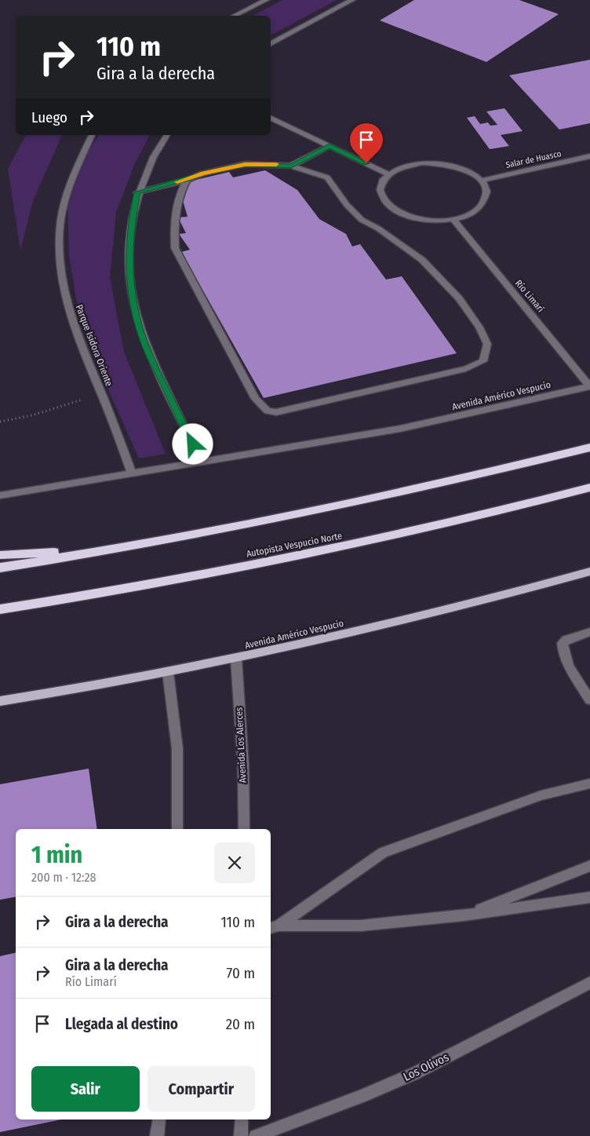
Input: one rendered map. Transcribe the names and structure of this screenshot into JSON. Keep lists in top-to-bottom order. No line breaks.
{"streets":{"highway":["Autopista Vespucio Norte"],"main road":["Avenida Américo Vespucio"],"street":["Salar de Huasco","Río Limarí","Parque Isidora Oriente","Avenida Los Alerces","Los Olivos"]},"crossings":[["Salar de Huasco","Río Limarí"],["Río Limarí","Avenida Américo Vespucio"],["Parque Isidora Oriente","Avenida Américo Vespucio"],["Avenida Américo Vespucio","Avenida Los Alerces"]],"page":{"turn":["110 m","Gira a la derecha"],"then":"Luego","heading":["1 min","200 m · 12:28"],"list":[{"name":"Gira a la derecha","value":"110 m"},{"name":"Gira a la derecha","note":"Río Limarí","value":"70 m"},{"name":"Llegada al destino","value":"20 m"}],"buttons":["Salir","Compartir"]}}
